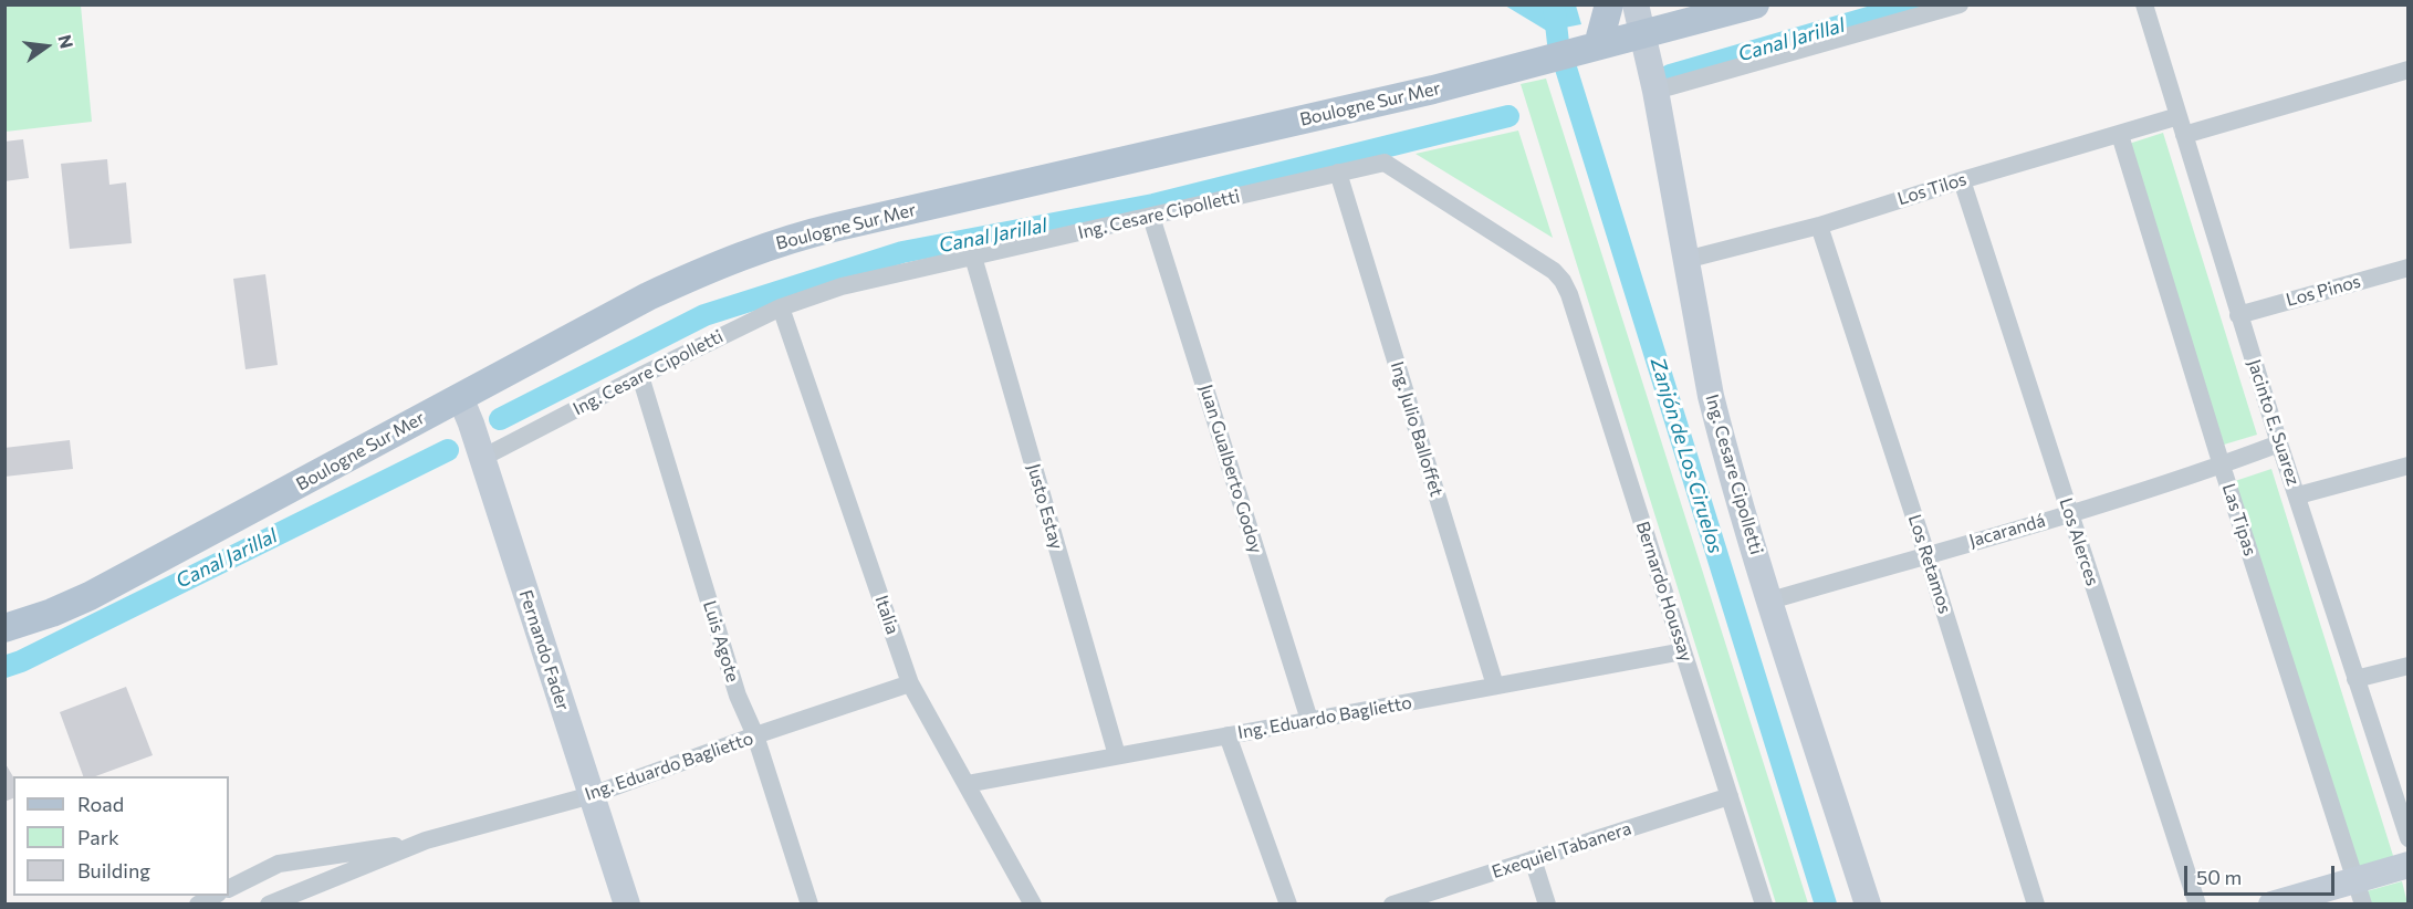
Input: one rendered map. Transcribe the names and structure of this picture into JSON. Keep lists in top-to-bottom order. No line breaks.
{"streets":{"main road":["Boulogne Sur Mer"],"street":["Los Tilos","Ing. Cesare Cipolletti","Los Pinos","Jacinto E. Suarez","Ing. Julio Balloffet","Juan Gualberto Godoy","Justo Estay","Las Tipas","Jacarandá","Los Alerces","Los Retamos","Bernardo Houssay","Italia","Luis Agote","Fernando Fader","Ing. Eduardo Baglietto","Exequiel Tabanera"]},"crossings":[["Boulogne Sur Mer","Ing. Cesare Cipolletti"],["Boulogne Sur Mer","Fernando Fader"],["Los Tilos","Ing. Cesare Cipolletti"],["Los Tilos","Jacinto E. Suarez"],["Los Tilos","Las Tipas"],["Los Tilos","Los Alerces"],["Los Tilos","Los Retamos"],["Ing. Cesare Cipolletti","Ing. Julio Balloffet"],["Ing. Cesare Cipolletti","Juan Gualberto Godoy"],["Ing. Cesare Cipolletti","Justo Estay"],["Ing. Cesare Cipolletti","Jacarandá"],["Ing. Cesare Cipolletti","Bernardo Houssay"],["Ing. Cesare Cipolletti","Italia"],["Ing. Cesare Cipolletti","Luis Agote"],["Ing. Cesare Cipolletti","Fernando Fader"],["Los Pinos","Jacinto E. Suarez"],["Jacinto E. Suarez","Jacarandá"],["Ing. Julio Balloffet","Ing. Eduardo Baglietto"],["Juan Gualberto Godoy","Ing. Eduardo Baglietto"],["Justo Estay","Ing. Eduardo Baglietto"],["Las Tipas","Jacarandá"],["Jacarandá","Los Alerces"],["Jacarandá","Los Retamos"],["Bernardo Houssay","Ing. Eduardo Baglietto"],["Bernardo Houssay","Exequiel Tabanera"],["Italia","Ing. Eduardo Baglietto"],["Luis Agote","Ing. Eduardo Baglietto"],["Fernando Fader","Ing. Eduardo Baglietto"]],"water":["Canal Jarillal","Zanjón de Los Ciruelos"],"legend":["Road","Park","Building"],"scale_bar":"50 m","north":"right"}
